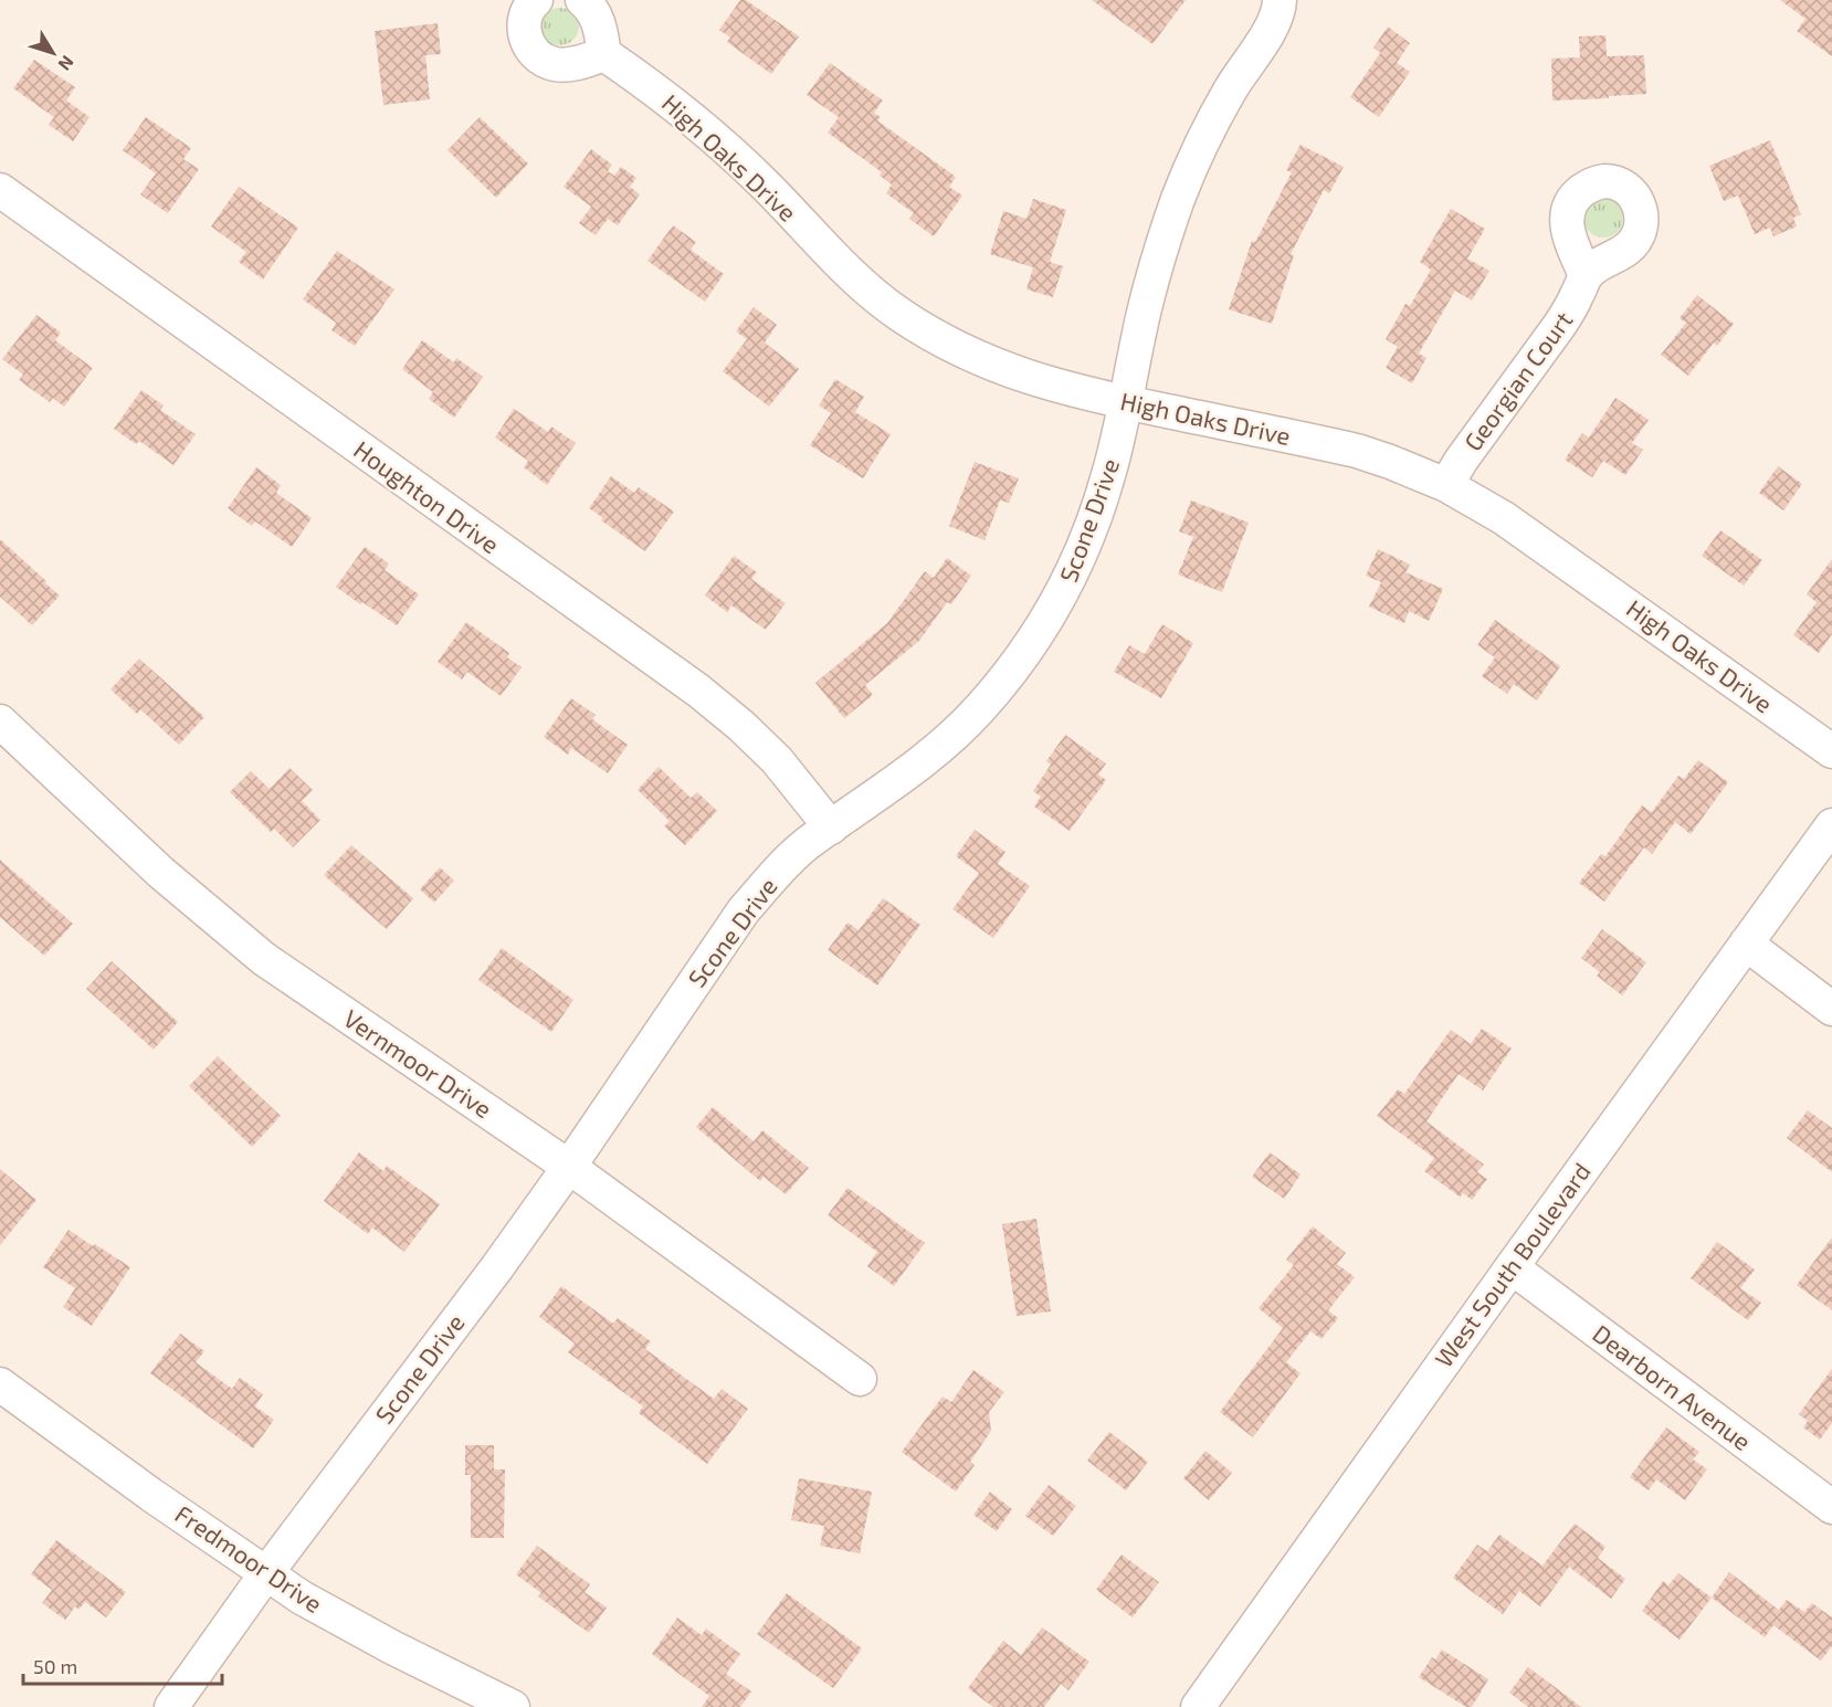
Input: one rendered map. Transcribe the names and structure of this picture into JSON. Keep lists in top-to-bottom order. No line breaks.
{"streets":{"street":["High Oaks Drive","Georgian Court","Houghton Drive","Scone Drive","Vernmoor Drive","West South Boulevard","Dearborn Avenue","Fredmoor Drive"]},"crossings":[["High Oaks Drive","Georgian Court"],["High Oaks Drive","Scone Drive"],["Houghton Drive","Scone Drive"],["Scone Drive","Vernmoor Drive"],["Scone Drive","Fredmoor Drive"],["West South Boulevard","Dearborn Avenue"]],"scale_bar":"50 m","north":"bottom right"}
